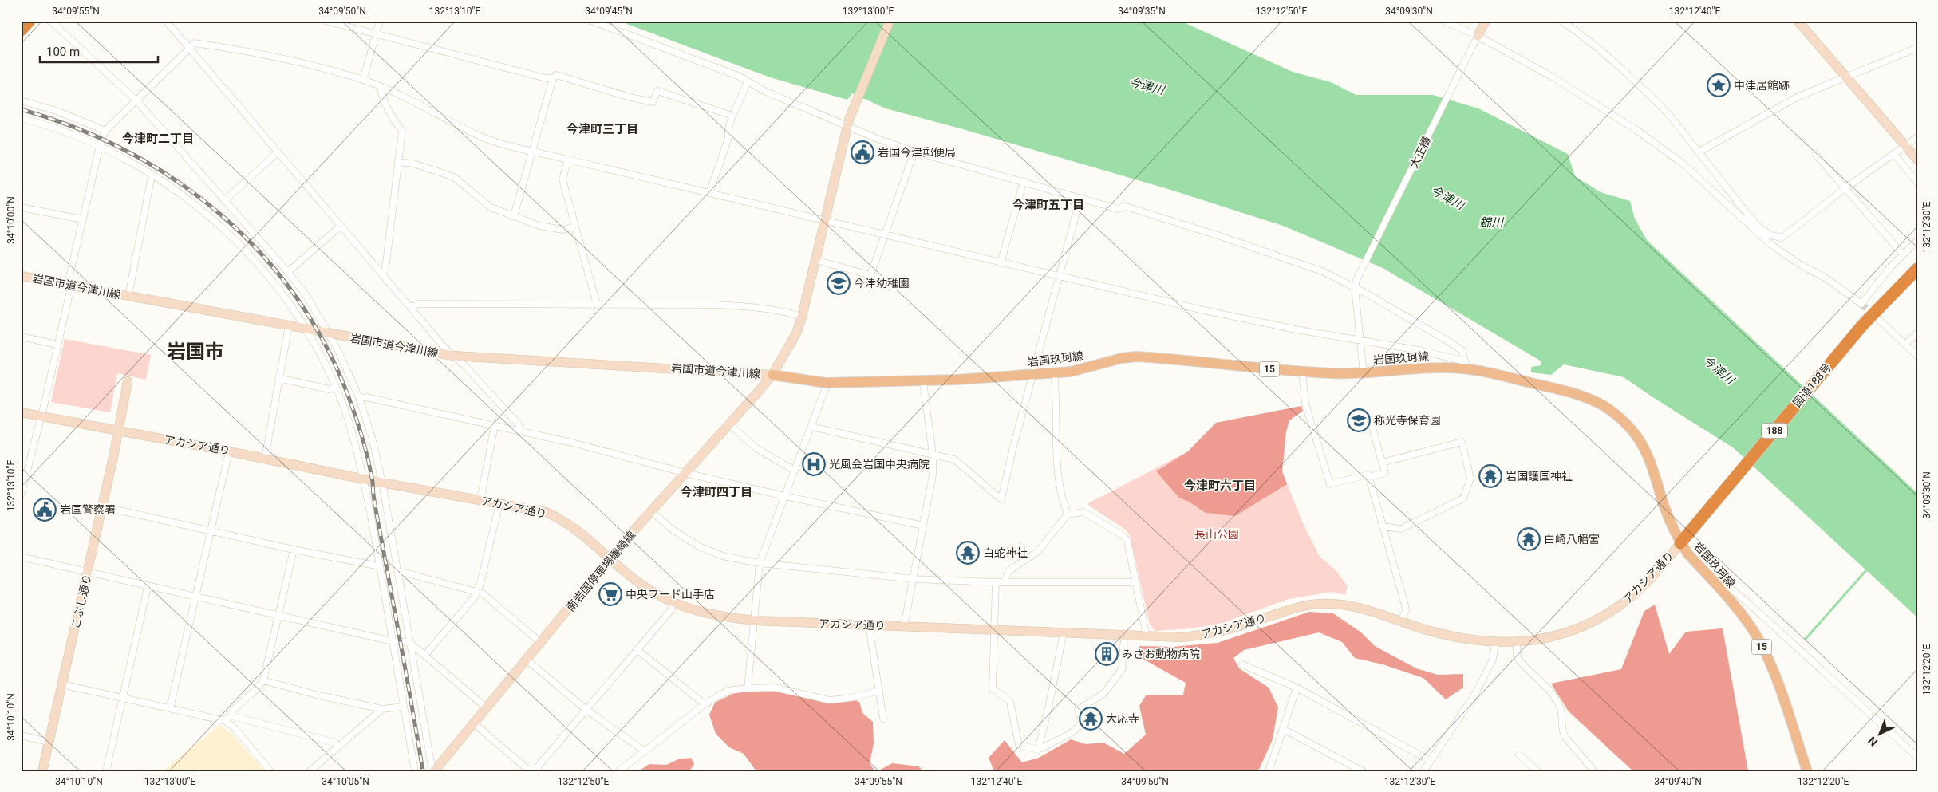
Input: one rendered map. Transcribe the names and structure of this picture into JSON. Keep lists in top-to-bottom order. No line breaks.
{"streets":{"highway":["国道188号","188"],"main road":["岩国玖珂線","15"],"street":["大正橋","岩国市道今津川線","アカシア通り","南岩国停車場磯崎線","こぶし通り"]},"crossings":[["岩国市道今津川線","岩国玖珂線"],["岩国市道今津川線","南岩国停車場磯崎線"],["岩国玖珂線","国道188号"],["岩国玖珂線","アカシア通り"],["岩国玖珂線","南岩国停車場磯崎線"],["国道188号","アカシア通り"],["アカシア通り","南岩国停車場磯崎線"],["アカシア通り","こぶし通り"]],"districts":["今津町三丁目","今津町二丁目","今津町五丁目","岩国市","今津町六丁目","今津町四丁目"],"water":["今津川","錦川"],"parks":["長山公園"],"places":{"place":["中津居館跡"],"public building":["岩国今津郵便局","岩国警察署"],"school or university":["今津幼稚園","称光寺保育園"],"hospital":["光風会岩国中央病院"],"temple":["岩国護国神社","白崎八幡宮","白蛇神社","大応寺"],"supermarket":["中央フード山手店"],"building":["みさお動物病院"]},"scale_bar":"100 m","north":"bottom left","coordinates":["34°09'55\"N","34°09'50\"N","132°13'10\"E","34°09'45\"N","132°13'00\"E","34°09'35\"N","132°12'50\"E","34°09'30\"N","132°12'40\"E","34°10'00\"N","132°12'30\"E","132°12'20\"E","34°10'10\"N","34°10'05\"N","34°09'40\"N"]}
